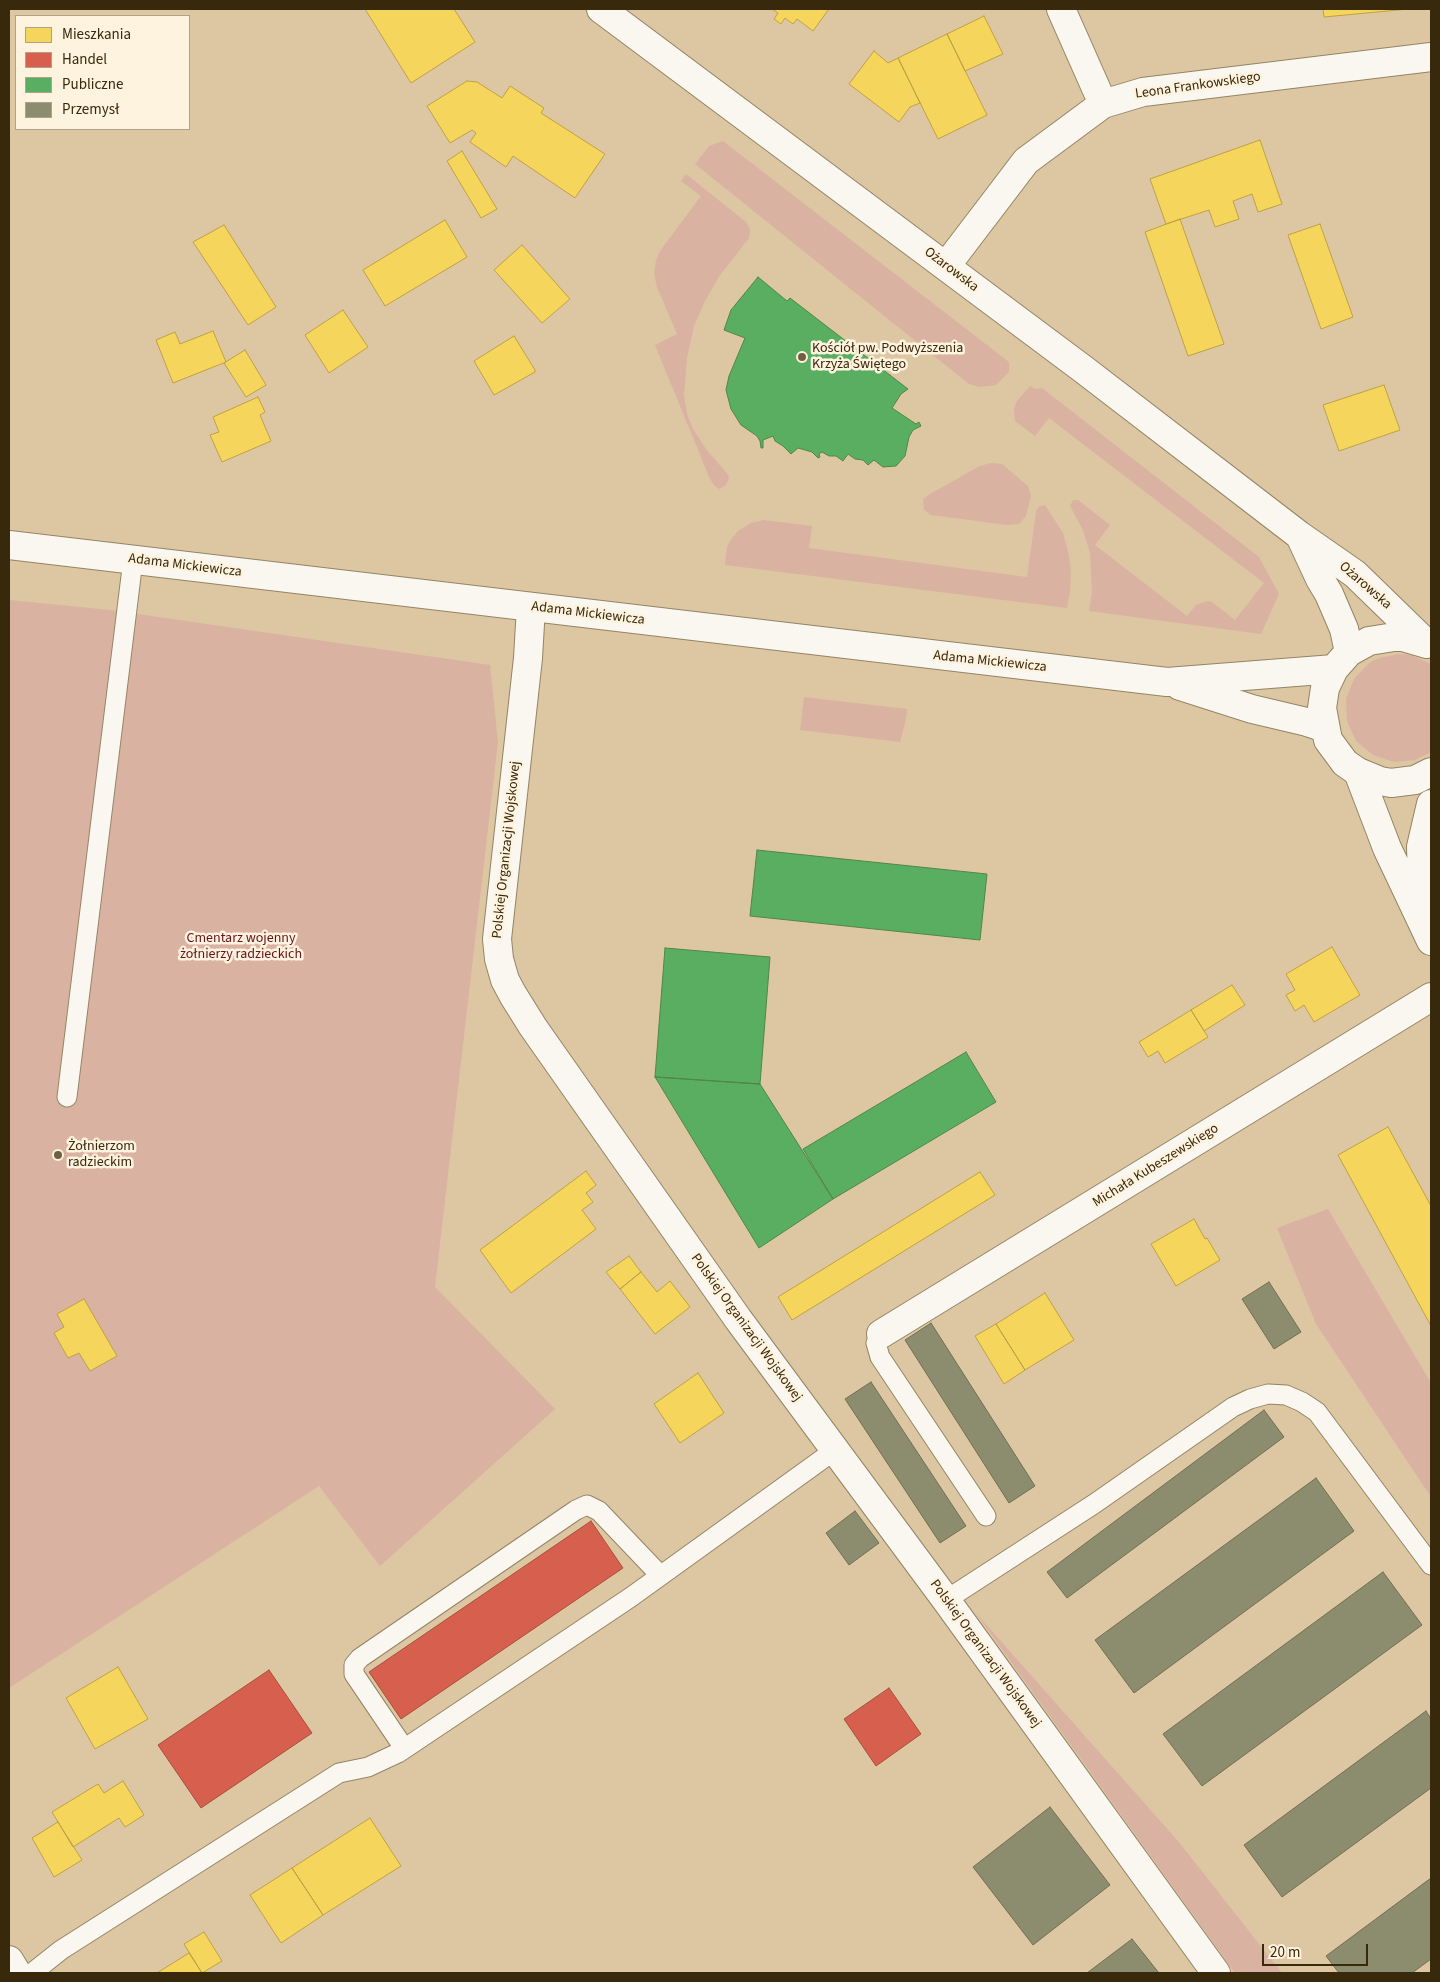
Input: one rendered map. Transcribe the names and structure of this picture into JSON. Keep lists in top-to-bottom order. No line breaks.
{"streets":{"street":["Leona Frankowskiego","Ożarowska","Adama Mickiewicza","Polskiej Organizacji Wojskowej","Michała Kubeszewskiego"]},"crossings":[["Leona Frankowskiego","Ożarowska"],["Ożarowska","Adama Mickiewicza"],["Adama Mickiewicza","Polskiej Organizacji Wojskowej"]],"parks":["Cmentarz wojenny żołnierzy radzieckich"],"places":["Kościół pw. Podwyższenia Krzyża Świętego","Żołnierzom radzieckim"],"legend":["Mieszkania","Handel","Publiczne","Przemysł"],"scale_bar":"20 m"}
